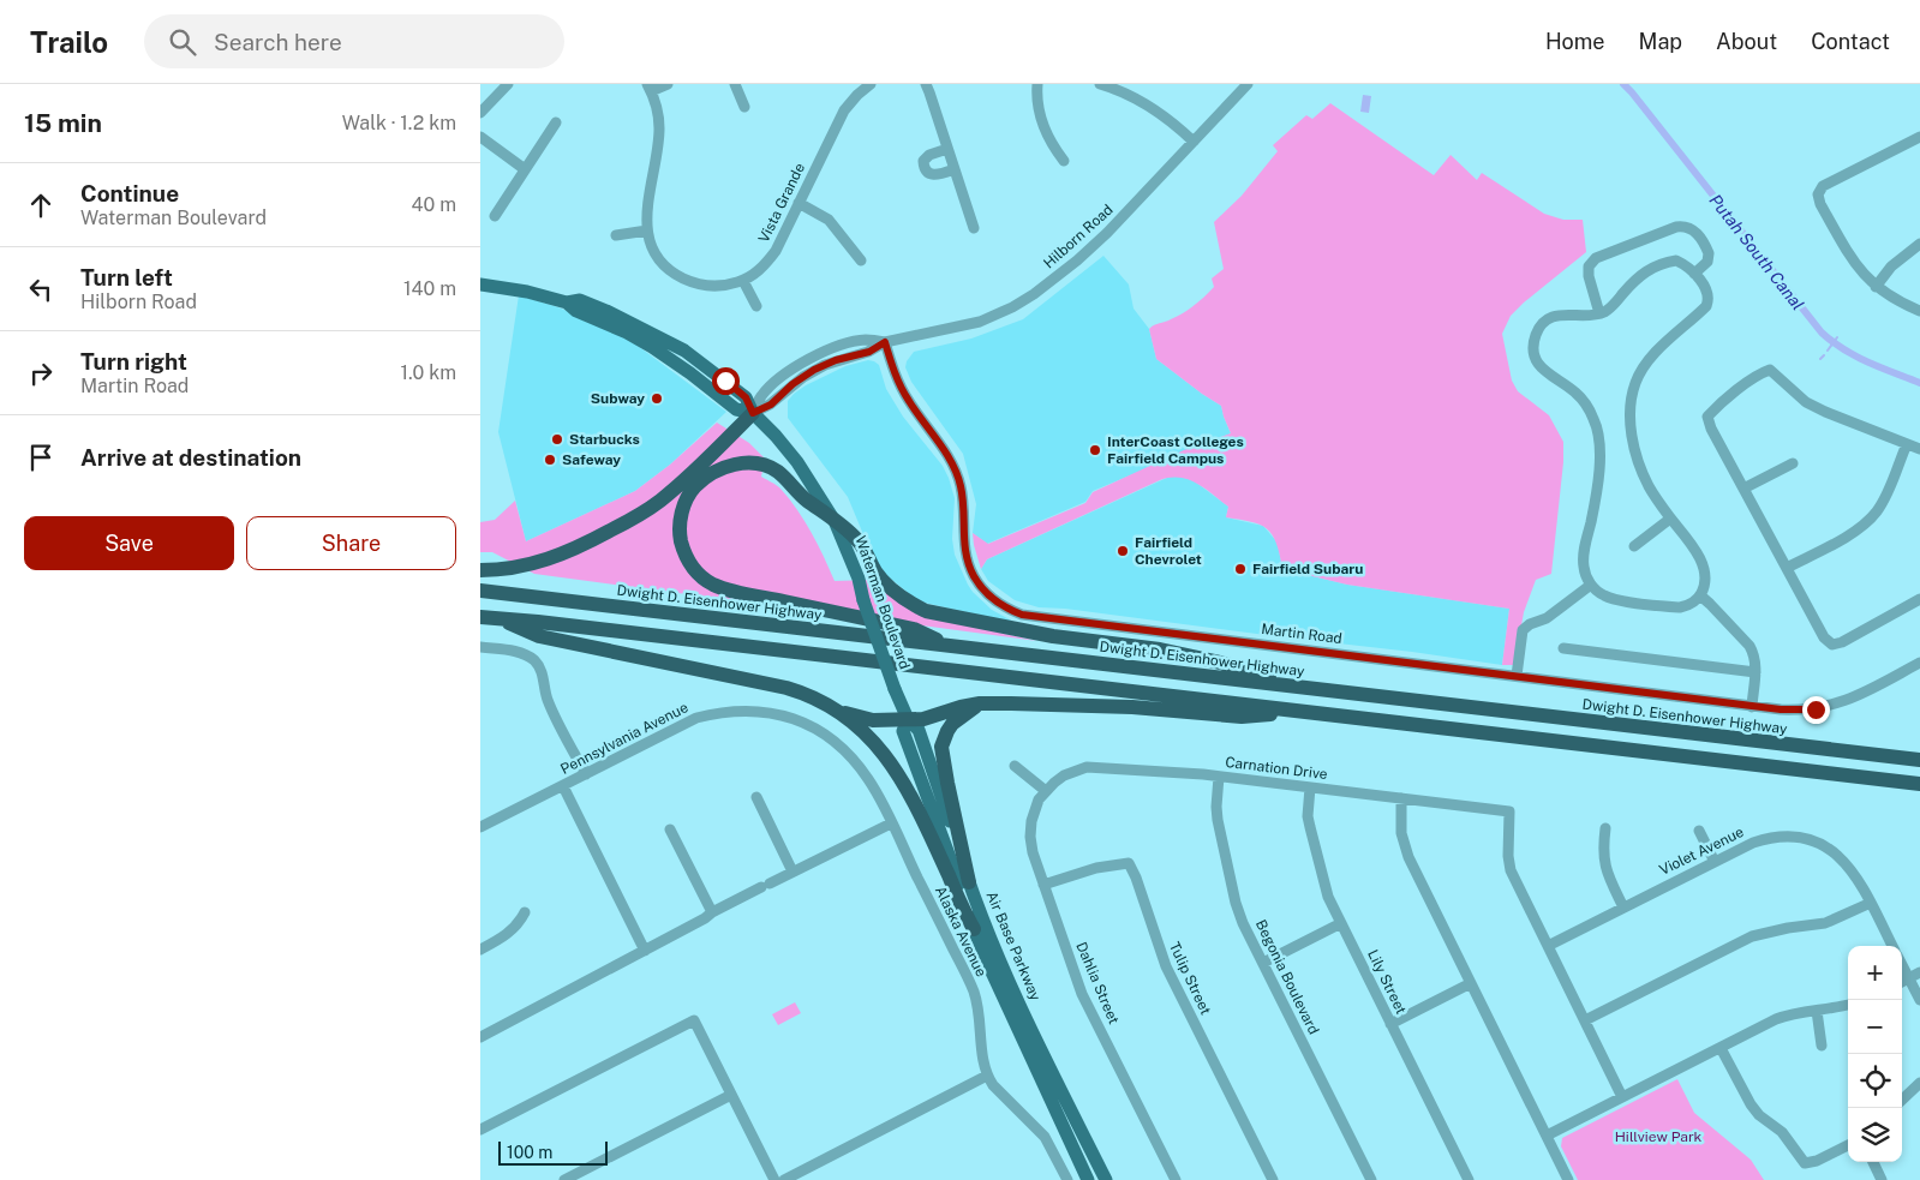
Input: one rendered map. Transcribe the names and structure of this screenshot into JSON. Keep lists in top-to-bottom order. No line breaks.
{"streets":{"highway":["Dwight D. Eisenhower Highway"],"main road":["Waterman Boulevard","Air Base Parkway"],"street":["Vista Grande","Hilborn Road","Martin Road","Pennsylvania Avenue","Carnation Drive","Violet Avenue","Alaska Avenue","Begonia Boulevard","Tulip Street","Lily Street","Dahlia Street"]},"crossings":[["Hilborn Road","Waterman Boulevard"],["Hilborn Road","Martin Road"],["Waterman Boulevard","Air Base Parkway"],["Pennsylvania Avenue","Alaska Avenue"],["Carnation Drive","Violet Avenue"],["Carnation Drive","Begonia Boulevard"],["Carnation Drive","Lily Street"],["Carnation Drive","Dahlia Street"],["Tulip Street","Dahlia Street"]],"water":["Putah South Canal"],"parks":["Hillview Park"],"places":["Subway","Starbucks","InterCoast Colleges Fairfield Campus","Safeway","Fairfield Chevrolet","Fairfield Subaru"],"scale_bar":"100 m","page":{"header":"Trailo","search":"Search here","nav":["Home","Map","About","Contact"],"heading":["15 min","Walk · 1.2 km"],"list":[["Continue","Waterman Boulevard","40 m"],["Turn left","Hilborn Road","140 m"],["Turn right","Martin Road","1.0 km"],"Arrive at destination"],"buttons":["Save","Share"],"map_buttons":["+","−"],"scale":"100 m"}}
